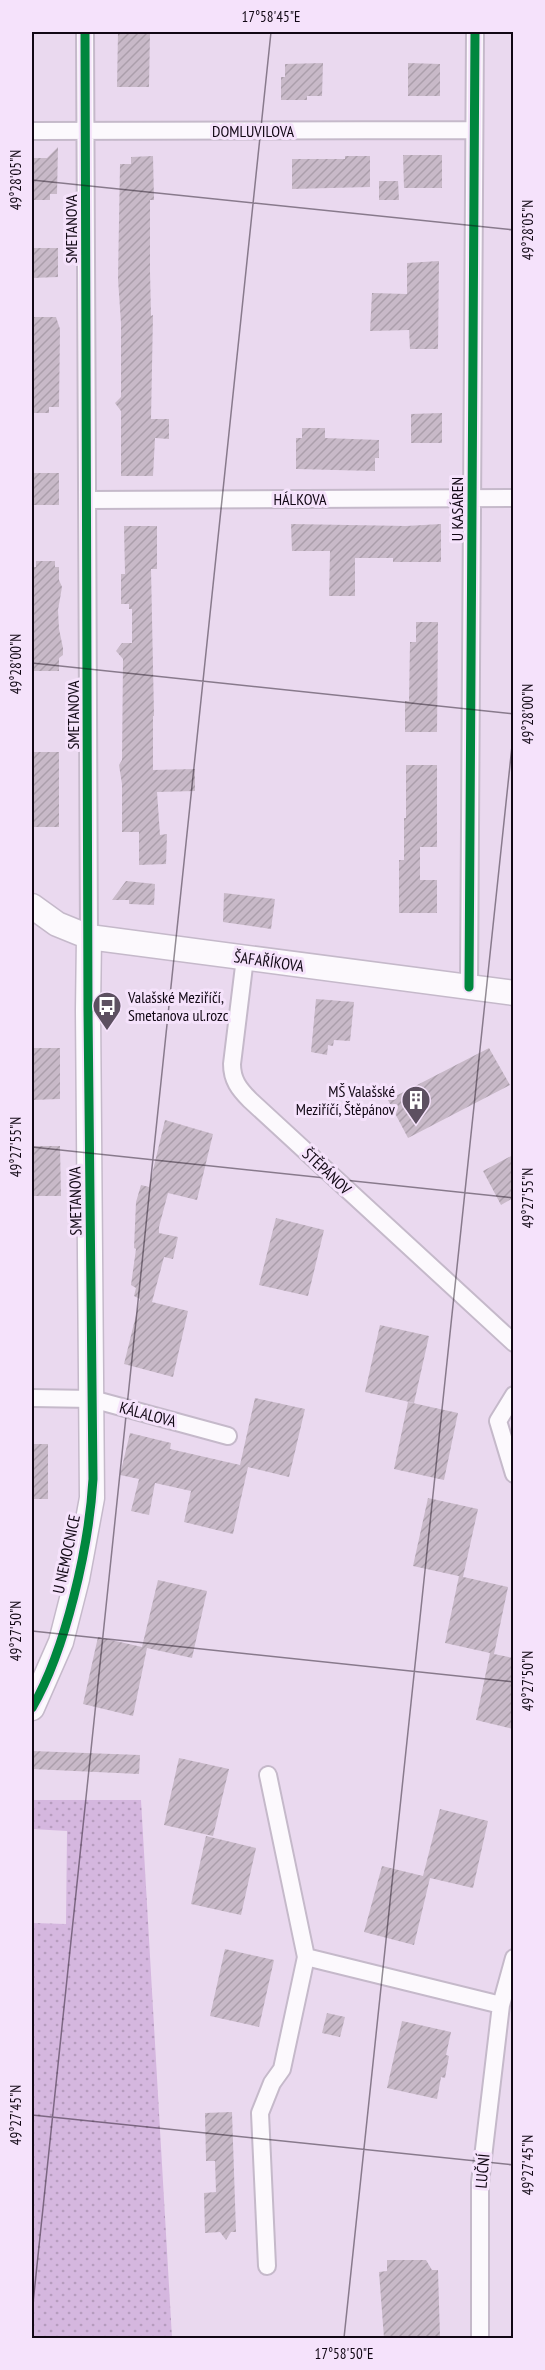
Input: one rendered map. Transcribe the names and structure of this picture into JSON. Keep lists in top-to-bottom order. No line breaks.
{"streets":{"street":["DOMLUVILOVA","SMETANOVA","HÁLKOVA","U KASÁREN","ŠAFAŘÍKOVA","ŠTĚPÁNOV","KÁLALOVA","U NEMOCNICE","LUČNÍ"]},"crossings":[["DOMLUVILOVA","SMETANOVA"],["DOMLUVILOVA","U KASÁREN"],["SMETANOVA","HÁLKOVA"],["SMETANOVA","ŠAFAŘÍKOVA"],["SMETANOVA","KÁLALOVA"],["SMETANOVA","U NEMOCNICE"],["HÁLKOVA","U KASÁREN"],["U KASÁREN","ŠAFAŘÍKOVA"],["ŠAFAŘÍKOVA","ŠTĚPÁNOV"],["KÁLALOVA","U NEMOCNICE"]],"places":{"bus stop":["Valašské Meziříčí, Smetanova ul.rozc"],"building":["MŠ Valašské Meziříčí, Štěpánov"]},"coordinates":["17°58'45\"E","49°28'05\"N","49°28'00\"N","49°27'55\"N","49°27'50\"N","49°27'45\"N","17°58'50\"E"]}
